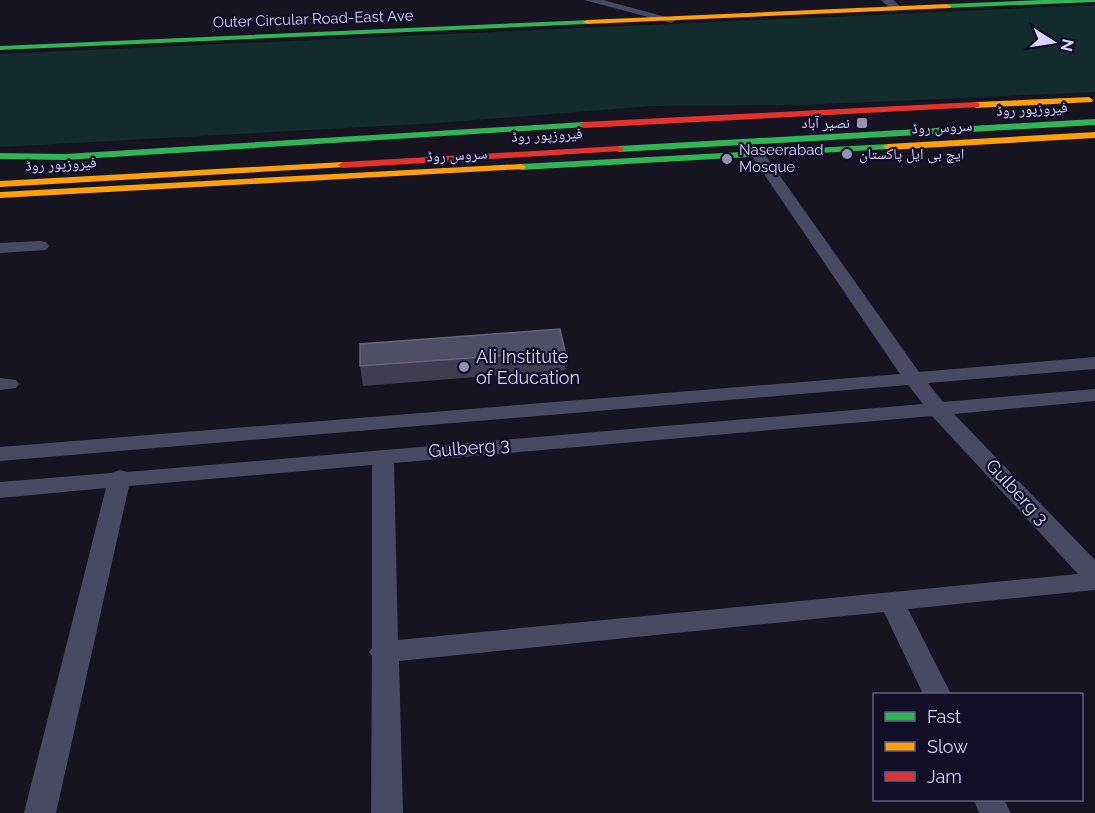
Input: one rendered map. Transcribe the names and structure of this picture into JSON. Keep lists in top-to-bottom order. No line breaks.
{"streets":{"street":["Outer Circular Road-East Ave","فیروزپور روڈ","سروس روڈ","Gulberg 3"]},"places":{"transit":["نصیر آباد"],"other":["ایچ بی ایل پاکستان","Naseerabad Mosque","Ali Institute of Education"]},"legend":["Fast","Slow","Jam"],"north":"right"}
